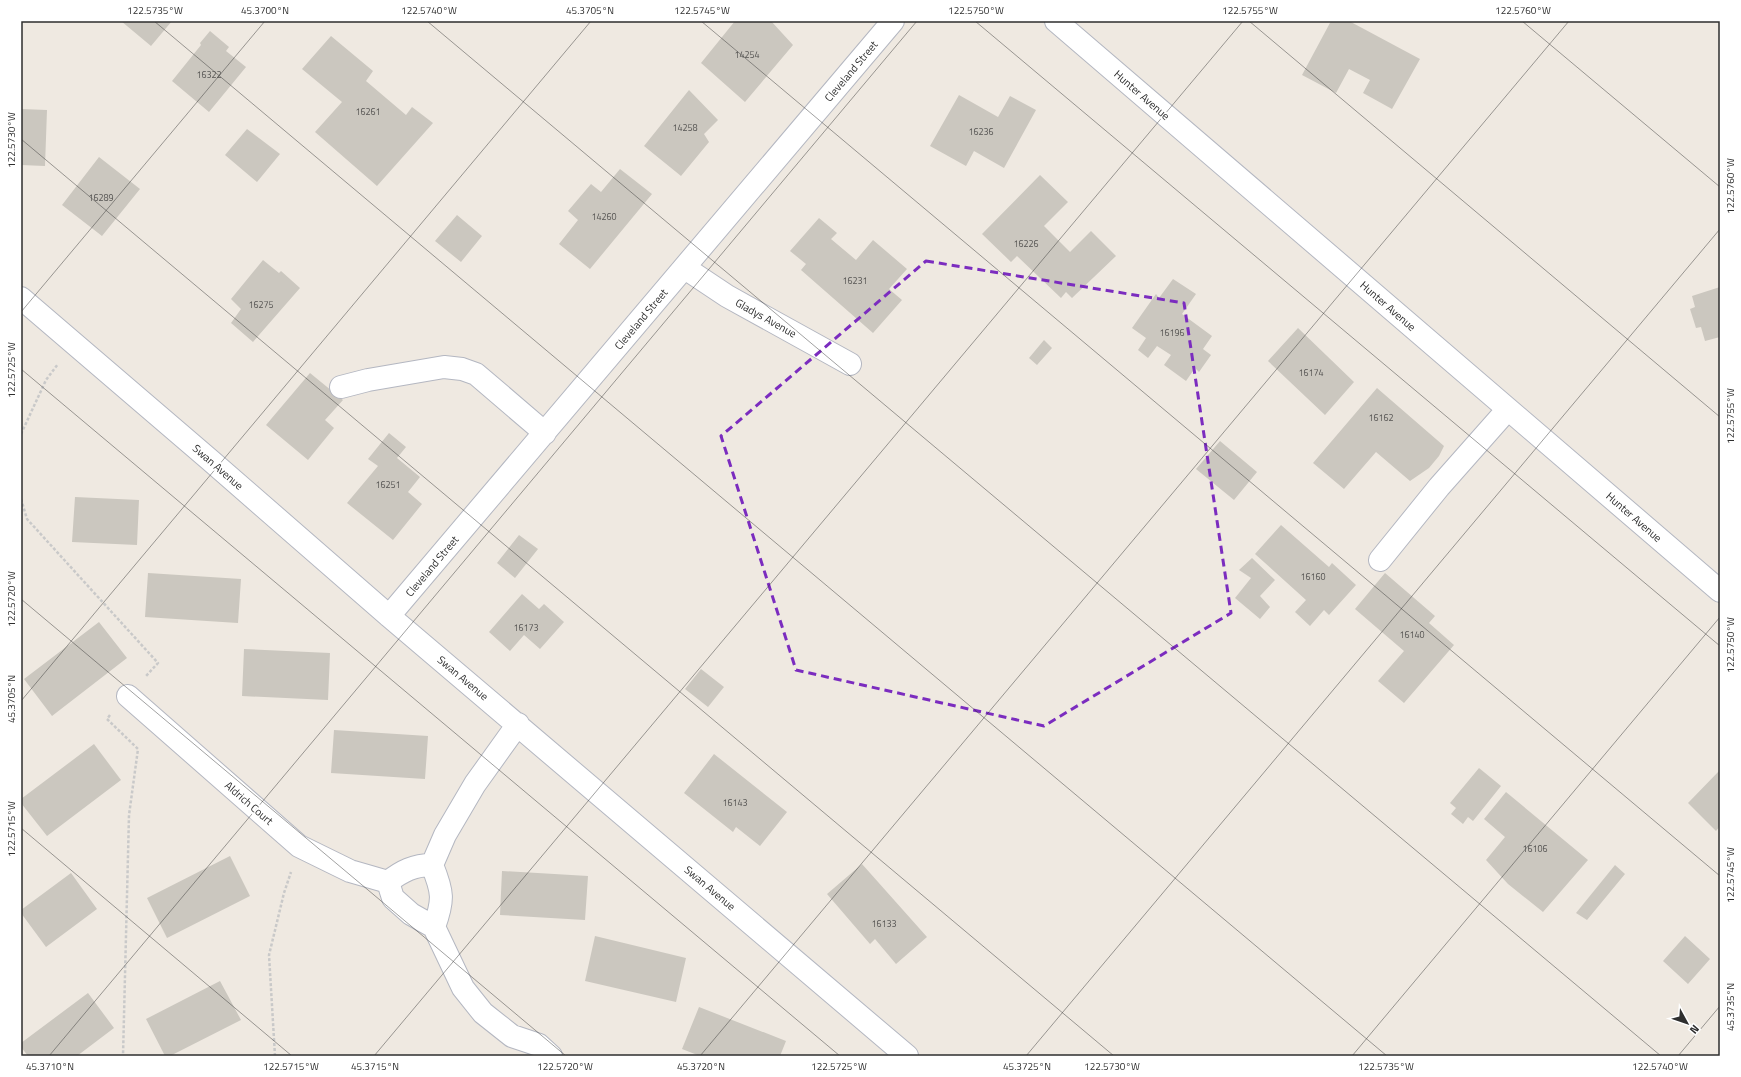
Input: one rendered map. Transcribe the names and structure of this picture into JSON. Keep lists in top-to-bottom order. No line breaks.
{"streets":{"street":["Cleveland Street","Hunter Avenue","Gladys Avenue","Swan Avenue","Aldrich Court"]},"crossings":[["Cleveland Street","Gladys Avenue"],["Cleveland Street","Swan Avenue"]],"house_numbers":["14254","16322","16261","14258","16236","16289","14260","16226","16231","16275","16196","16174","16162","16251","16160","16173","16140","16143","16106","16133"],"north":"bottom right","coordinates":["122.5735°W","45.3700°N","122.5740°W","45.3705°N","122.5745°W","122.5750°W","122.5755°W","122.5760°W","122.5730°W","122.5725°W","122.5720°W","122.5715°W","45.3735°N","45.3710°N","45.3715°N","45.3720°N","45.3725°N"]}
